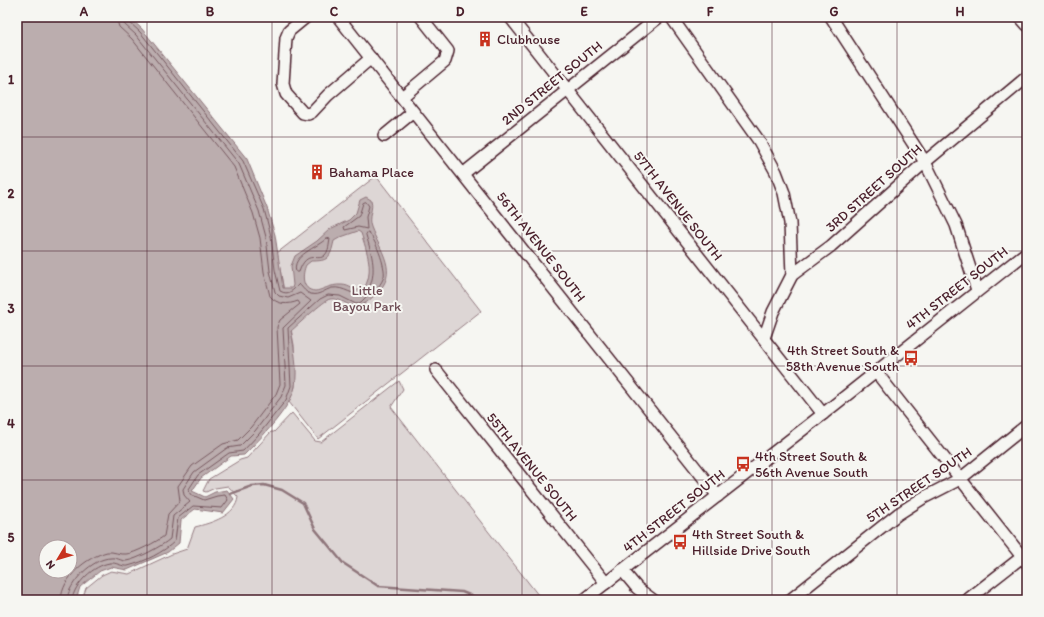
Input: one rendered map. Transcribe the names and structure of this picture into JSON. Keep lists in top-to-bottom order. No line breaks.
{"streets":{"street":["2ND STREET SOUTH","3RD STREET SOUTH","57TH AVENUE SOUTH","56TH AVENUE SOUTH","4TH STREET SOUTH","55TH AVENUE SOUTH","5TH STREET SOUTH"]},"crossings":[["2ND STREET SOUTH","57TH AVENUE SOUTH"],["2ND STREET SOUTH","56TH AVENUE SOUTH"],["3RD STREET SOUTH","57TH AVENUE SOUTH"],["57TH AVENUE SOUTH","4TH STREET SOUTH"],["56TH AVENUE SOUTH","4TH STREET SOUTH"],["4TH STREET SOUTH","55TH AVENUE SOUTH"]],"parks":["Little Bayou Park"],"places":{"building":["Clubhouse","Bahama Place"],"bus stop":["4th Street South & 58th Avenue South","4th Street South & 56th Avenue South","4th Street South & Hillside Drive South"]},"north":"bottom left","grid":{"columns":["A","B","C","D","E","F","G","H"],"rows":["1","2","3","4","5"]}}
